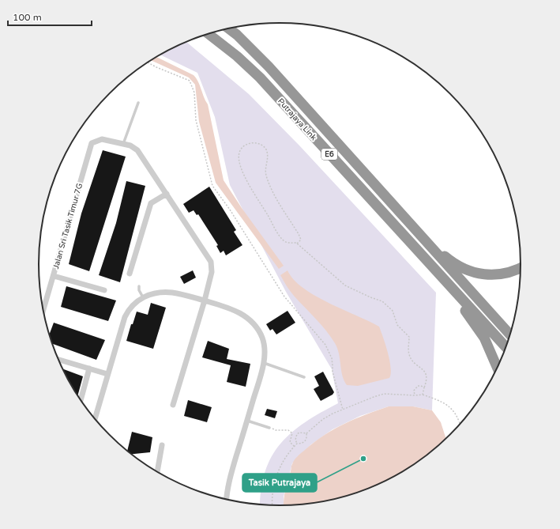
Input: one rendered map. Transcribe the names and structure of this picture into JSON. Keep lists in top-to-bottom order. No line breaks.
{"streets":{"highway":["Putrajaya Link","E6"],"street":["Jalan Sri Tasik Timur 7G"]},"crossings":[["Putrajaya Link","E6"]],"places":["Tasik Putrajaya"],"scale_bar":"100 m"}
